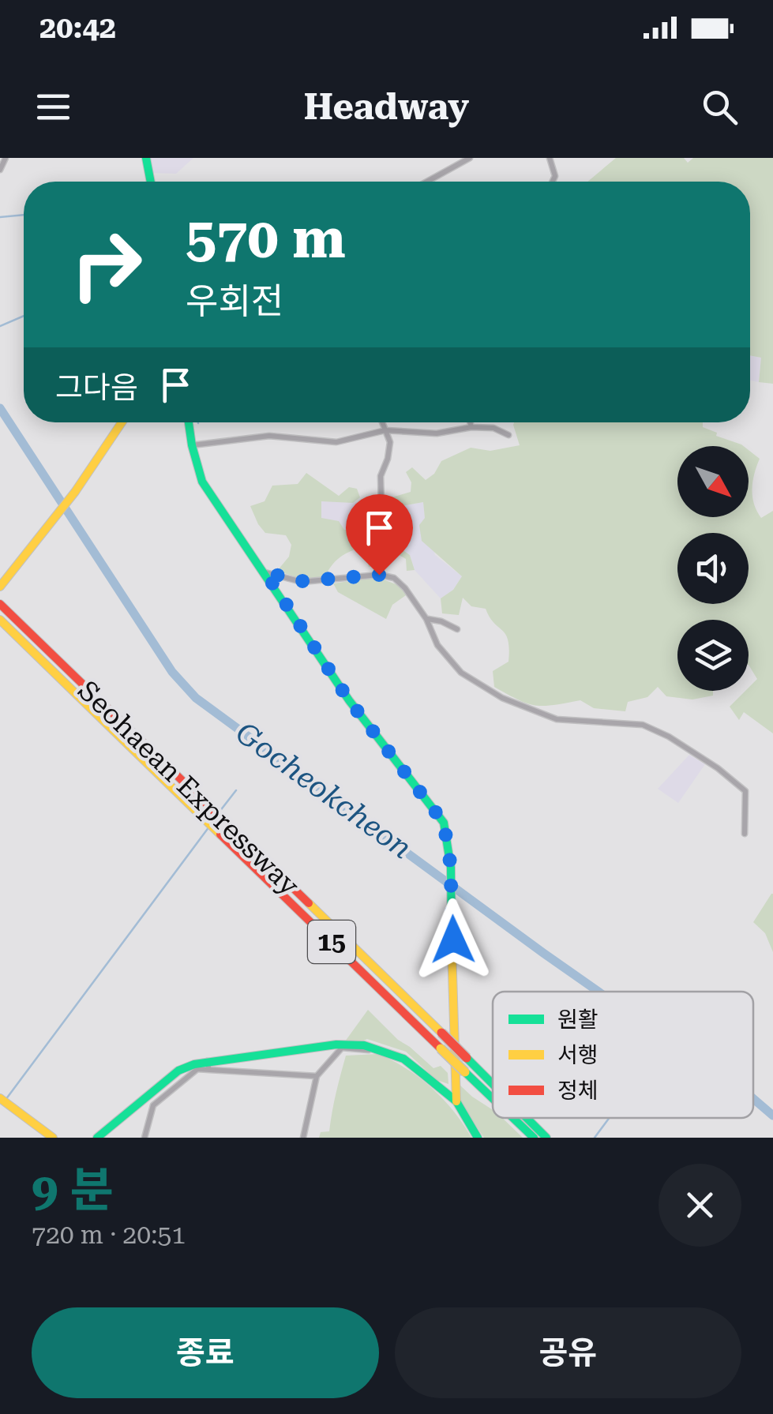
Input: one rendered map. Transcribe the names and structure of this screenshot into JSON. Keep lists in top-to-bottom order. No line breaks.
{"streets":{"main road":["Seohaean Expressway","15"]},"water":["Gocheokcheon"],"legend":["원활","서행","정체"],"north":"bottom right","page":{"status":"20:42","header":"Headway","turn":["570 m","우회전"],"then":"그다음","heading":["9 분","720 m · 20:51"],"buttons":["종료","공유"]}}
